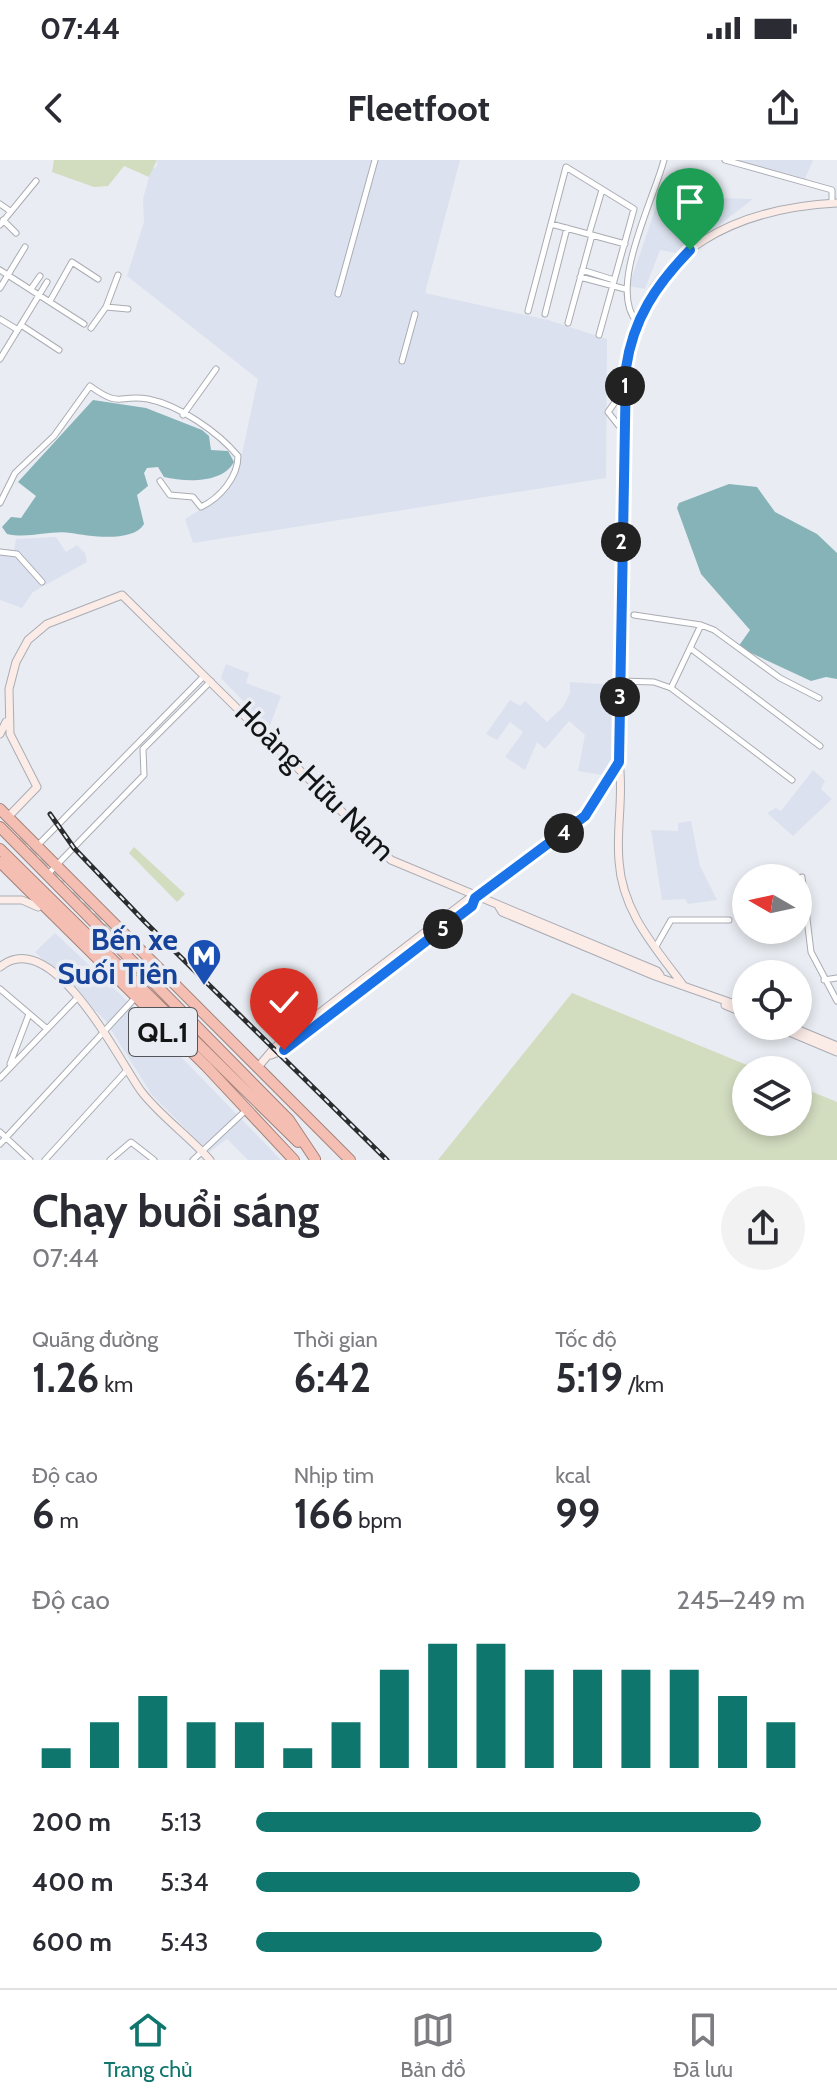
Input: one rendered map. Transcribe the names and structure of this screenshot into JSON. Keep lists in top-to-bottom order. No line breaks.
{"streets":{"highway":["QL.1"],"street":["Hoàng Hữu Nam"]},"crossings":[["Hoàng Hữu Nam","QL.1"]],"places":{"metro station":["Bến xe Suối Tiên"]},"north":"left","page":{"status":"07:44","header":"Fleetfoot","pins":["1","2","3","4","5"],"heading":["Chạy buổi sáng","07:44"],"stats":[["Quãng đường","1.26 km"],["Thời gian","6:42"],["Tốc độ","5:19 /km"],["Độ cao","6 m"],["Nhịp tim","166 bpm"],["kcal","99"]],"chart":["Độ cao","245–249 m"],"list":[{"name":"200 m","note":"5:13"},{"name":"400 m","note":"5:34"},{"name":"600 m","note":"5:43"}],"tabs":["Trang chủ","Bản đồ","Đã lưu"]}}
